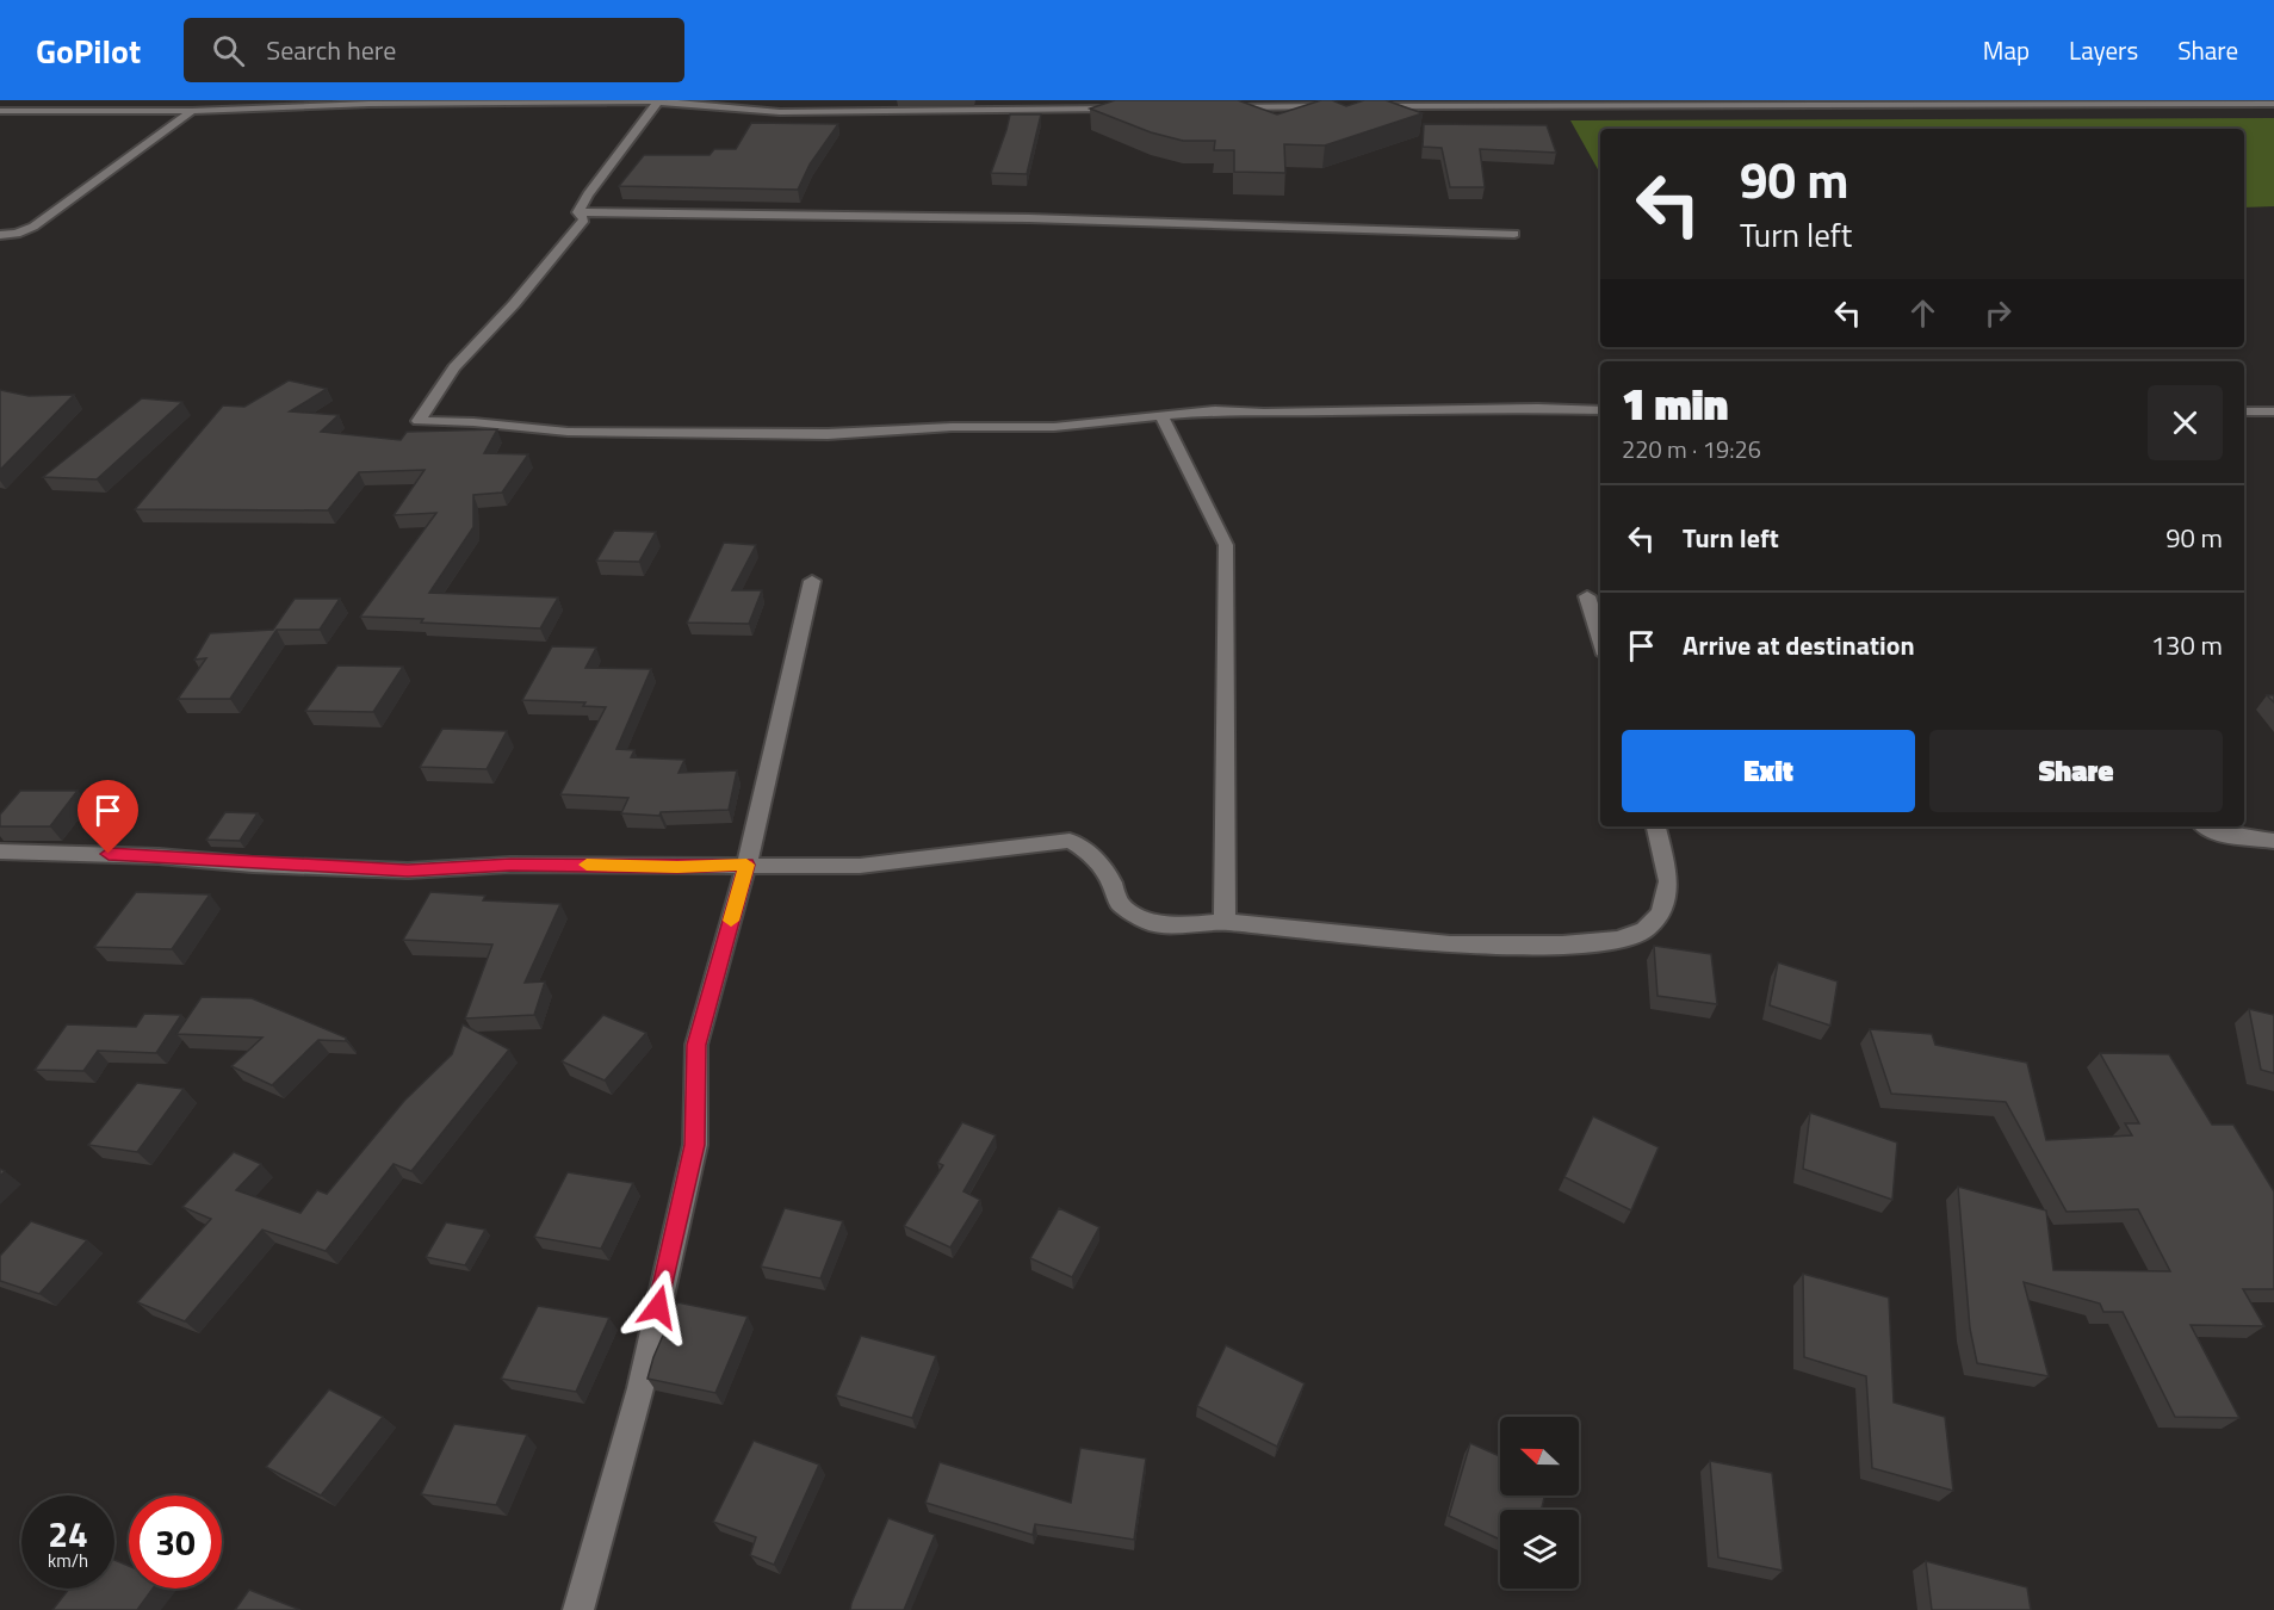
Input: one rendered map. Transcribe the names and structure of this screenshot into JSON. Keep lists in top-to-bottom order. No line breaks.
{"north":"left","page":{"header":"GoPilot","search":"Search here","nav":["Map","Layers","Share"],"turn":["90 m","Turn left"],"heading":["1 min","220 m · 19:26"],"list":[{"name":"Turn left","value":"90 m"},{"name":"Arrive at destination","value":"130 m"}],"buttons":["Exit","Share"],"speed":"24 km/h","limit":"30"}}
